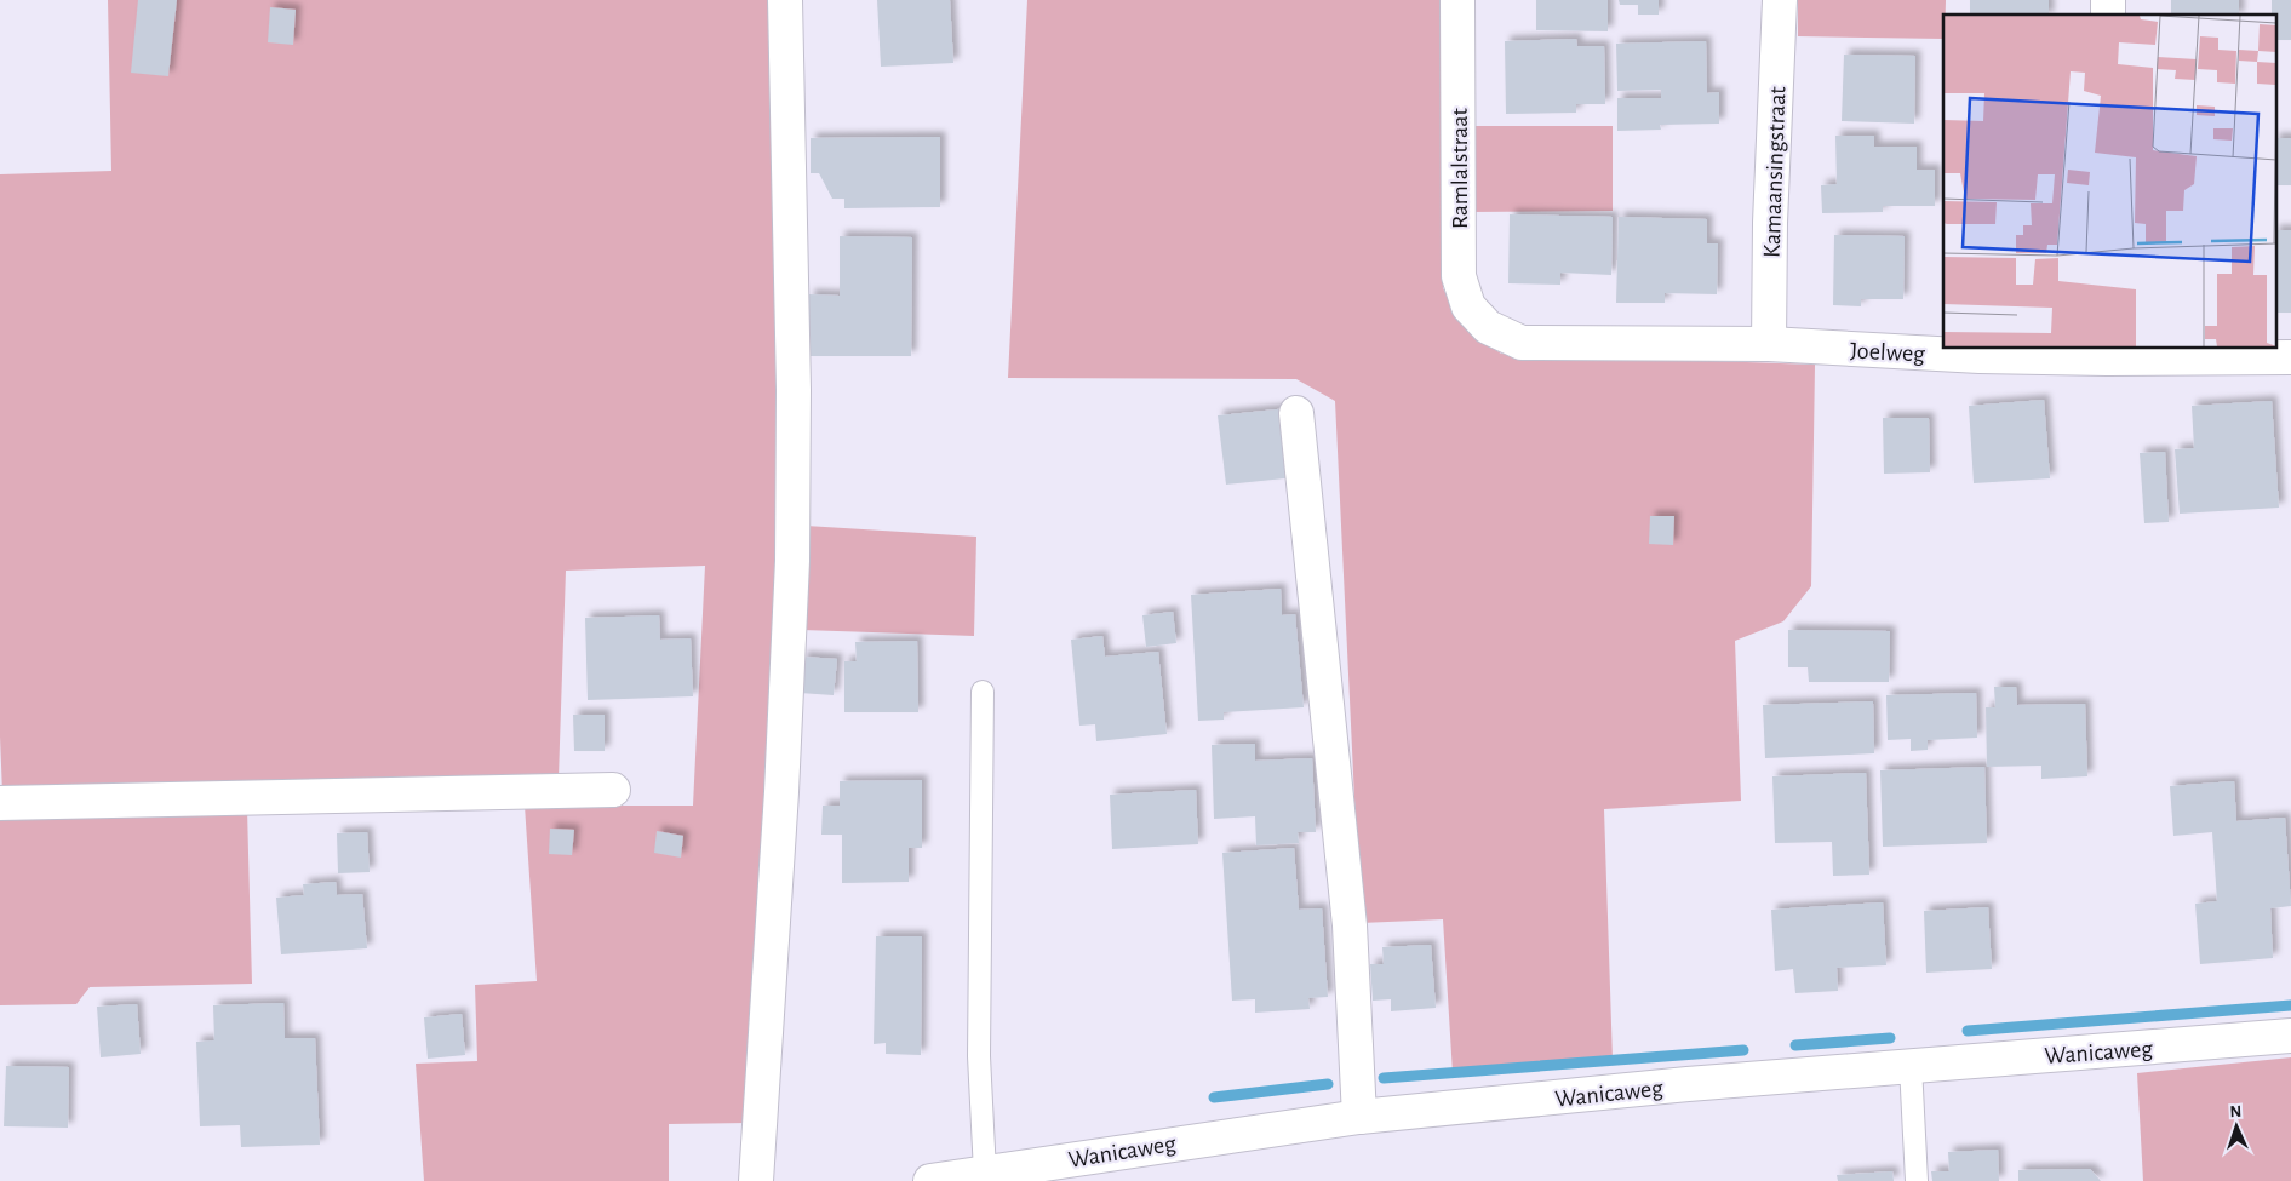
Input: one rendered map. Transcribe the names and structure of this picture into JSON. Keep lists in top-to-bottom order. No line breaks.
{"streets":{"street":["Ramlalstraat","Kamaansingstraat","Joelweg","Wanicaweg"]},"crossings":[["Ramlalstraat","Joelweg"],["Kamaansingstraat","Joelweg"]],"north":"top"}
